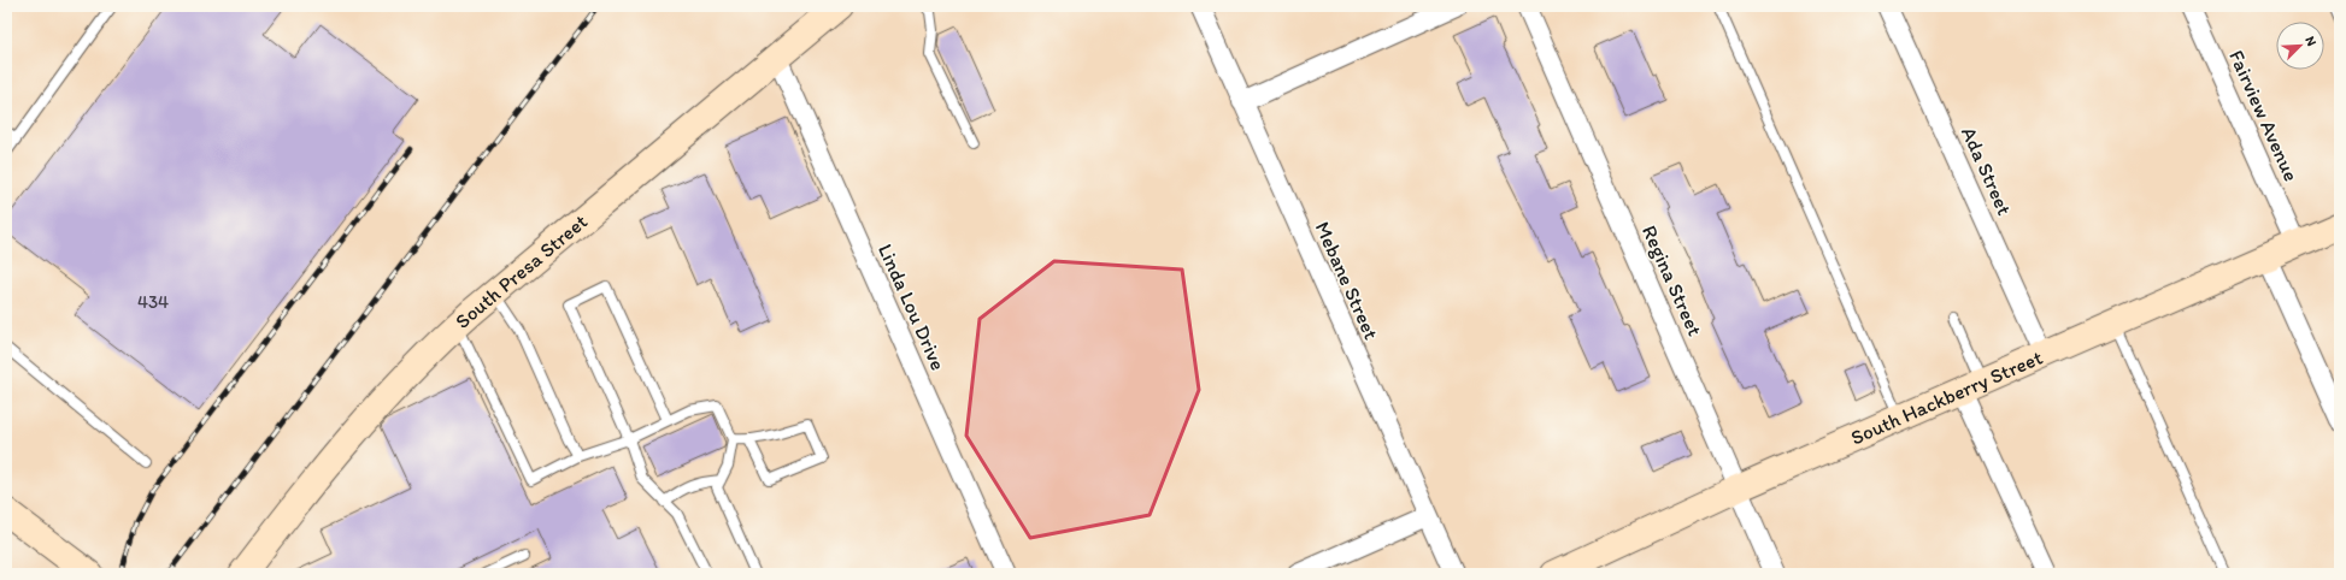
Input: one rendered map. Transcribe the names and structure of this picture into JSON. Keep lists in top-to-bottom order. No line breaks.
{"streets":{"main road":["South Presa Street","South Hackberry Street"],"street":["Fairview Avenue","Ada Street","Mebane Street","Regina Street","Linda Lou Drive"]},"crossings":[["Fairview Avenue","South Hackberry Street"],["Ada Street","South Hackberry Street"],["South Presa Street","Linda Lou Drive"],["Regina Street","South Hackberry Street"]],"house_numbers":["434"],"north":"top right"}
